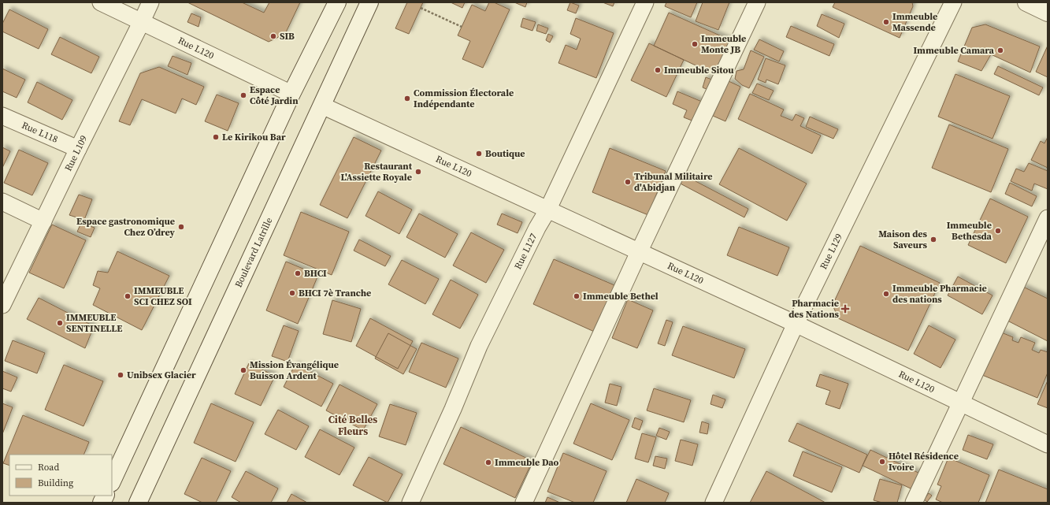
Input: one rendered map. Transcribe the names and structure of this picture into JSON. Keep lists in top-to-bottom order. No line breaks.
{"streets":{"main road":["Boulevard Latrille"],"street":["Rue L120","Rue L118","Rue L109","Rue L127","Rue L129"]},"crossings":[["Rue L120","Rue L109"],["Rue L120","Rue L127"],["Rue L120","Rue L129"],["Rue L120","Boulevard Latrille"],["Rue L118","Rue L109"]],"districts":["Cité Belles Fleurs"],"places":{"other":["Immeuble Massende","SIB","Immeuble Monte JB","Immeuble Camara","Immeuble Sitou","Espace Côté Jardin","Commission Électorale Indépendante","Le Kirikou Bar","Boutique","Restaurant L'Assiette Royale","Tribunal Militaire d'Abidjan","Espace gastronomique Chez O’drey","Immeuble Bethesda","Maison des Saveurs","BHCI","BHCI 7è Tranche","Immeuble Pharmacie des nations","IMMEUBLE SCI CHEZ SOI","Immeuble Bethel","IMMEUBLE SENTINELLE","Mission Évangélique Buisson Ardent","Unibsex Glacier","Hôtel Résidence Ivoire","Immeuble Dao"],"health":["Pharmacie des Nations"]},"legend":["Road","Building"]}
